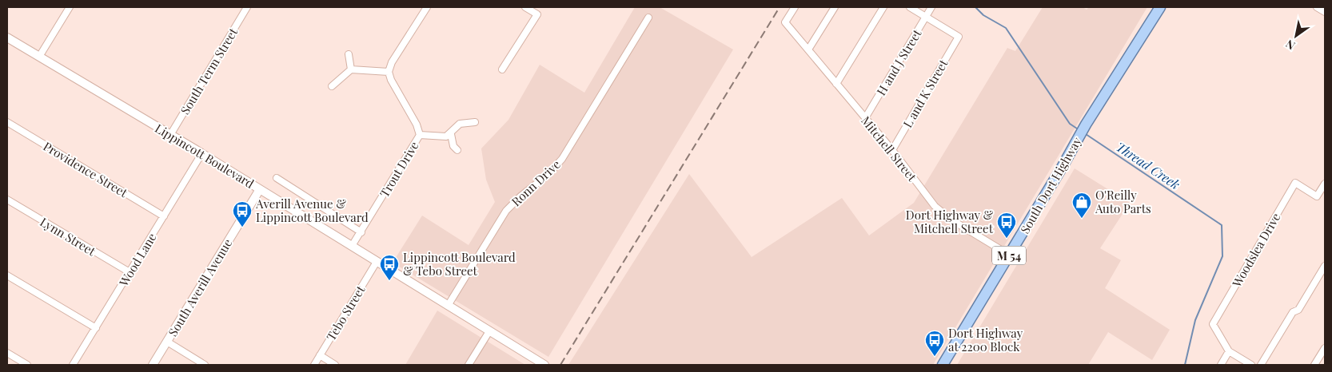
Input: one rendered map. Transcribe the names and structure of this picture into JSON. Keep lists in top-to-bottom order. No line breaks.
{"streets":{"main road":["South Dort Highway","M 54"],"street":["H and J Street","South Term Street","L and K Street","Mitchell Street","Lippincott Boulevard","Providence Street","Trout Drive","Ronn Drive","Lynn Street","Woodslea Drive","Wood Lane","South Averill Avenue","Tebo Street"]},"crossings":[["H and J Street","L and K Street"],["H and J Street","Mitchell Street"],["South Term Street","Lippincott Boulevard"],["L and K Street","Mitchell Street"],["Mitchell Street","South Dort Highway"],["Lippincott Boulevard","Trout Drive"],["Lippincott Boulevard","Ronn Drive"],["Lippincott Boulevard","Wood Lane"],["Lippincott Boulevard","South Averill Avenue"],["Lippincott Boulevard","Tebo Street"],["Providence Street","Wood Lane"],["Lynn Street","Wood Lane"]],"water":["Thread Creek"],"places":{"shop":["O'Reilly Auto Parts"],"bus stop":["Averill Avenue & Lippincott Boulevard","Dort Highway & Mitchell Street","Lippincott Boulevard & Tebo Street","Dort Highway at 2200 Block"]},"north":"bottom left"}
